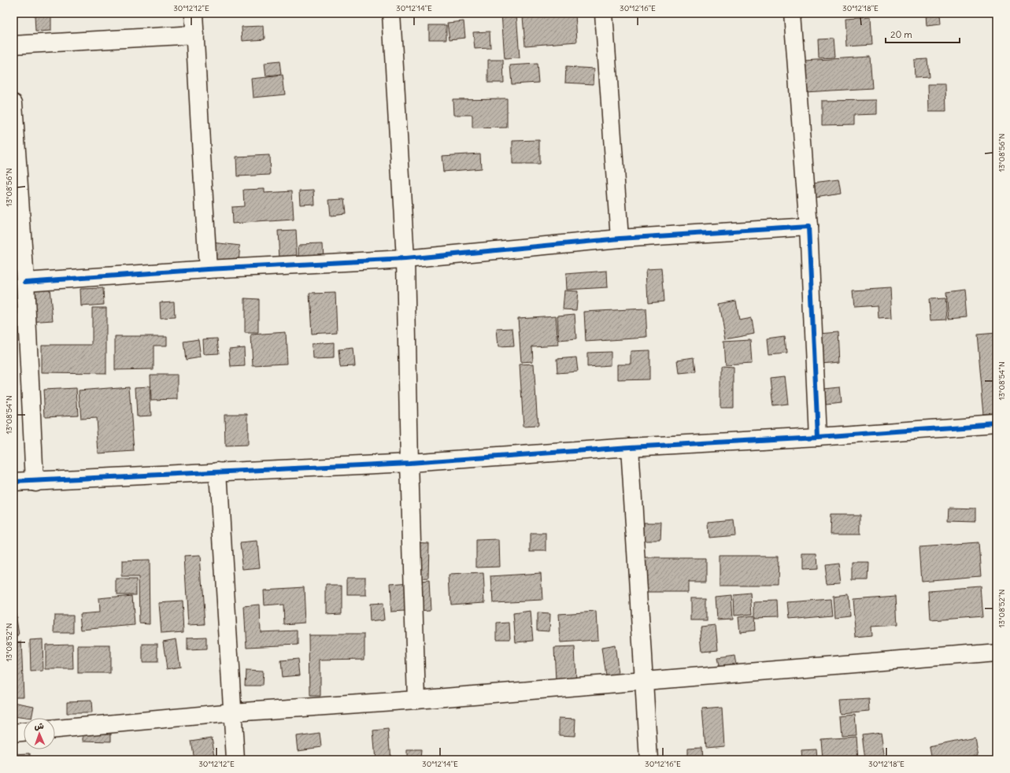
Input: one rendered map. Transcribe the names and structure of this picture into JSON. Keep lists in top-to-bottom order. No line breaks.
{"scale_bar":"20 m","north":"top","coordinates":["30°12'12\"E","30°12'14\"E","30°12'16\"E","30°12'18\"E","13°08'56\"N","13°08'54\"N","13°08'52\"N"]}
